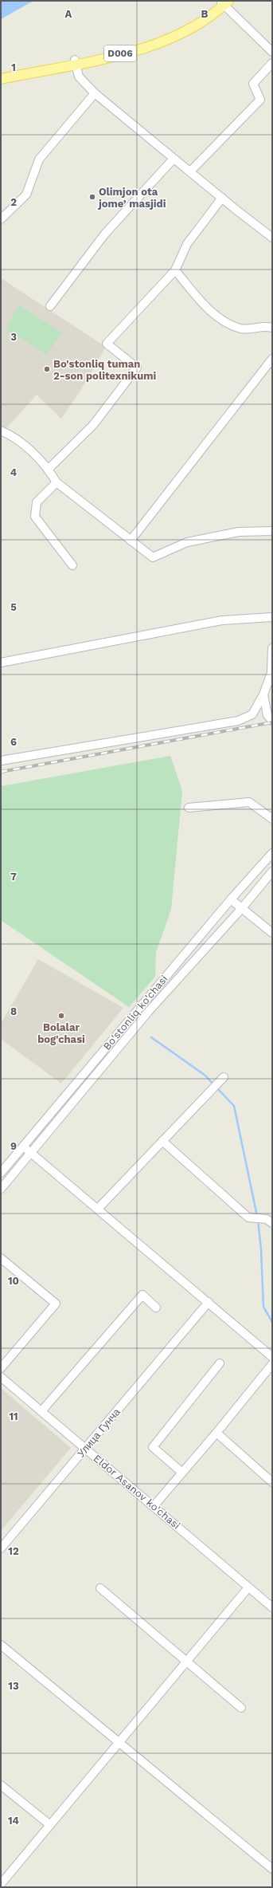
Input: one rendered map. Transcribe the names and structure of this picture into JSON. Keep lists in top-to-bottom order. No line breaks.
{"streets":{"main road":["D006"],"street":["Bo'stonliq ko'chasi","Улица Гунча","Eldor Asanov ko'chasi"]},"crossings":[["Улица Гунча","Eldor Asanov ko'chasi"]],"places":["Olimjon ota jome’ masjidi","Bo'stonliq tuman 2-son politexnikumi","Bolalar bog'chasi"],"grid":{"columns":["A","B"],"rows":["1","2","3","4","5","6","7","8","9","10","11","12","13","14"]}}
